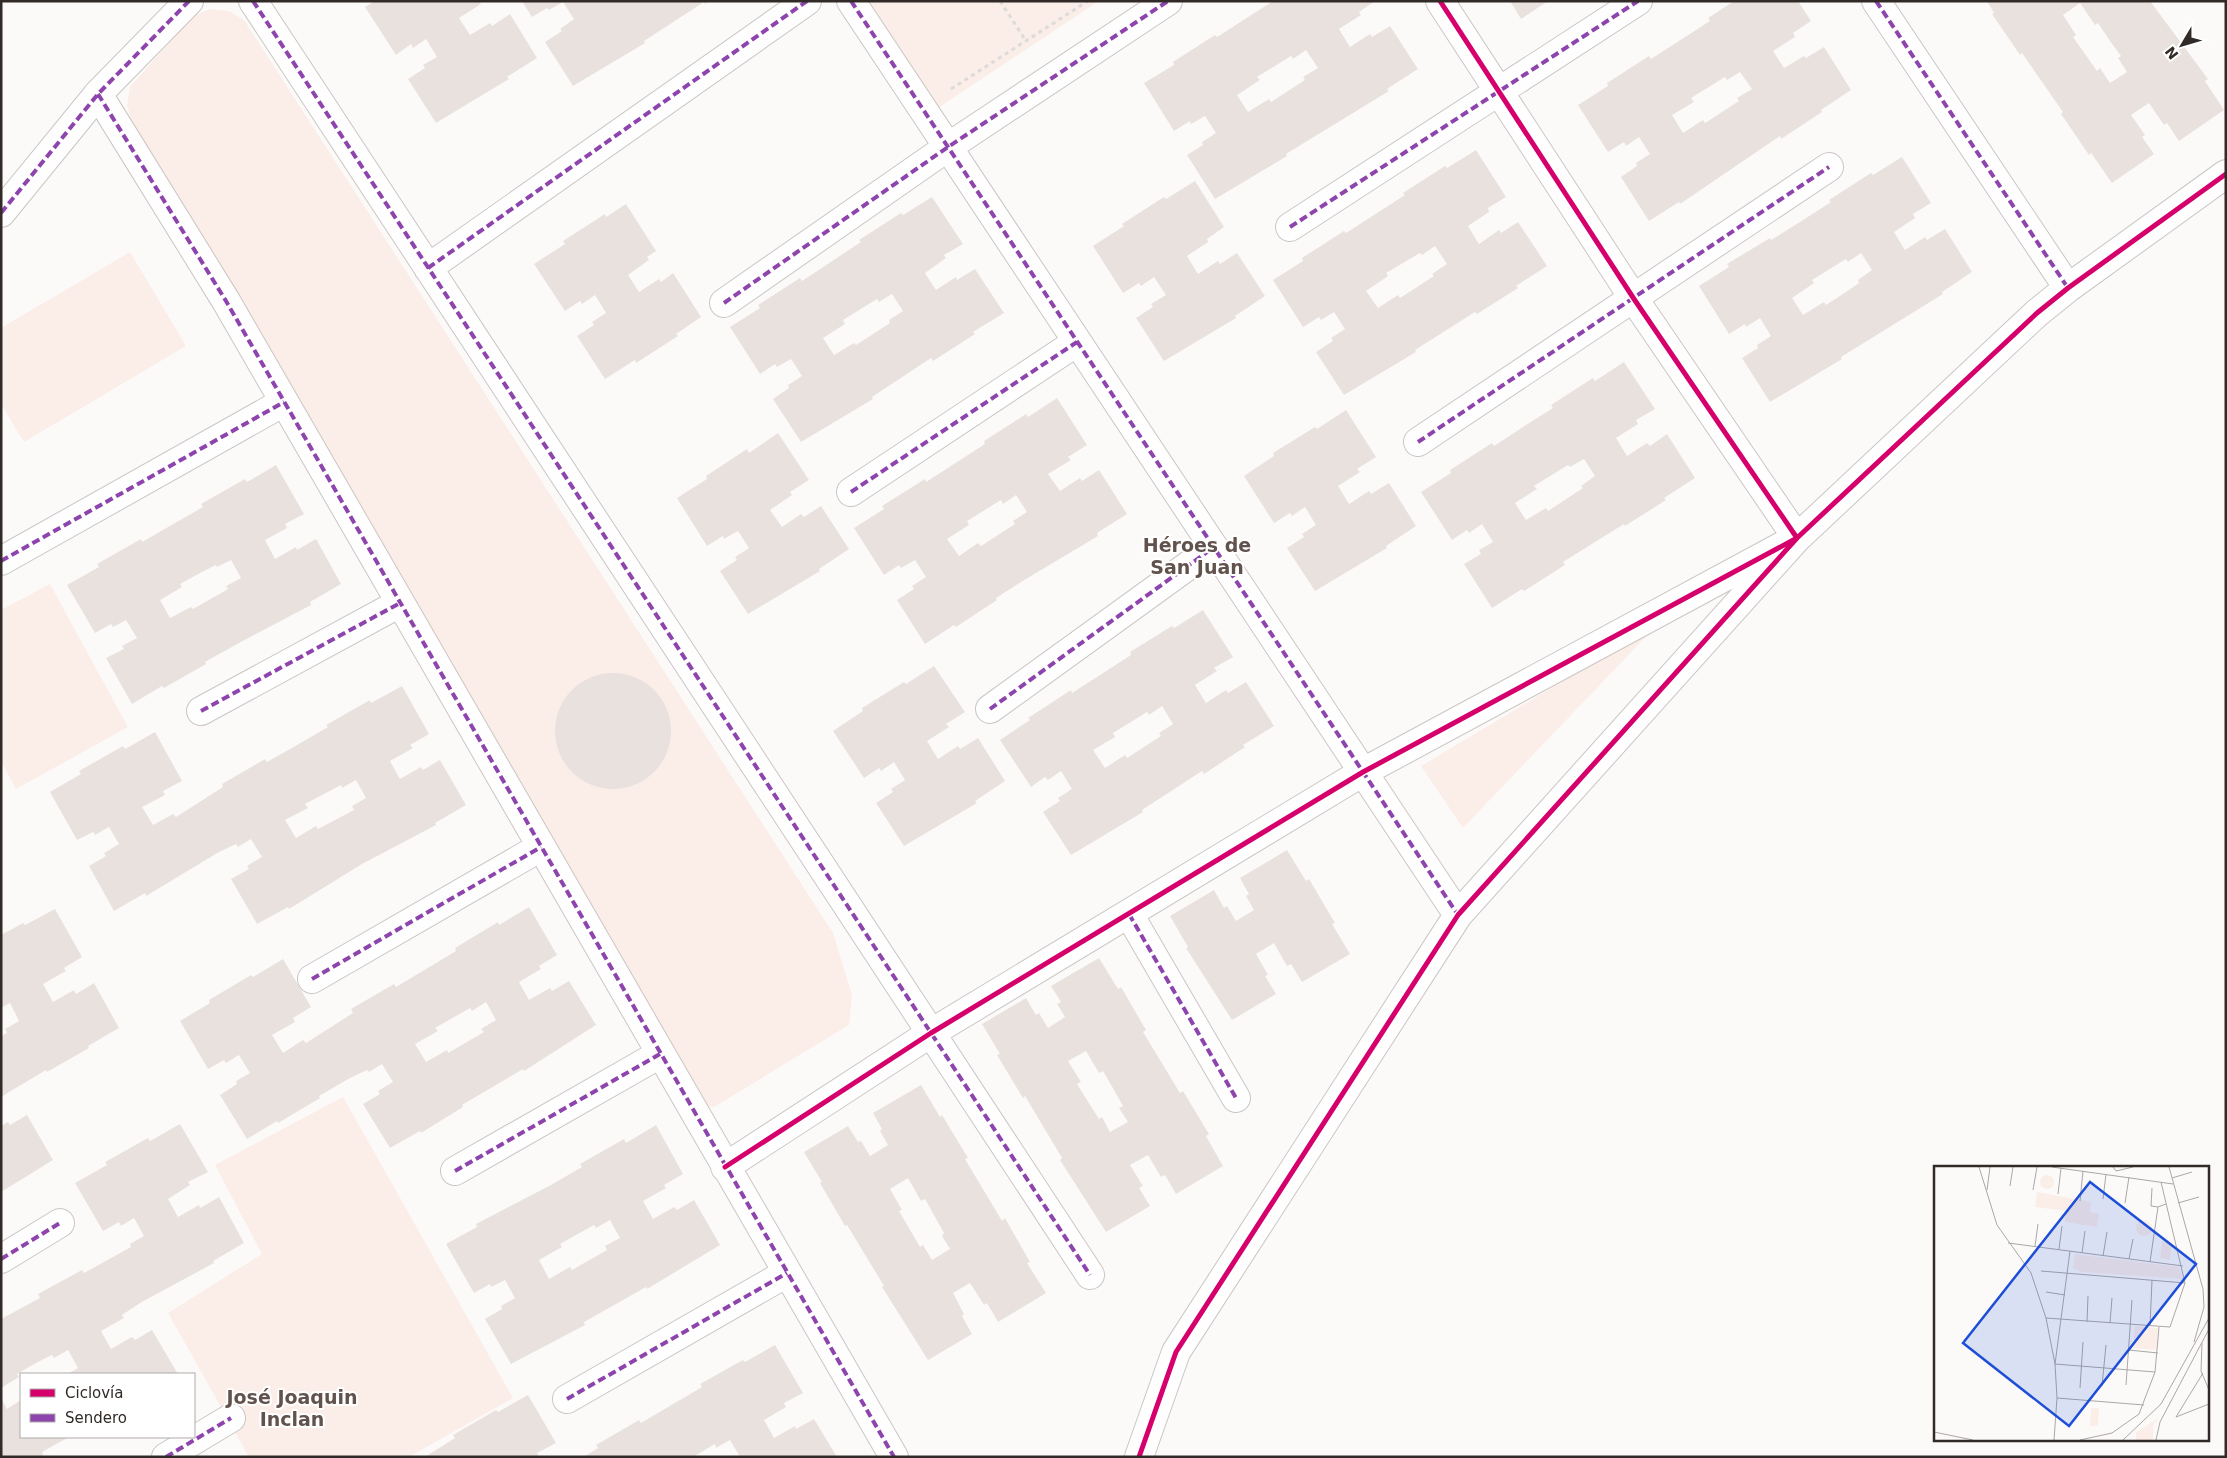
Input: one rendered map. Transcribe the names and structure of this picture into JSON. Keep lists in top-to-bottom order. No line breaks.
{"districts":["Héroes de San Juan","José Joaquin Inclan"],"legend":["Ciclovía","Sendero"],"north":"bottom left"}
